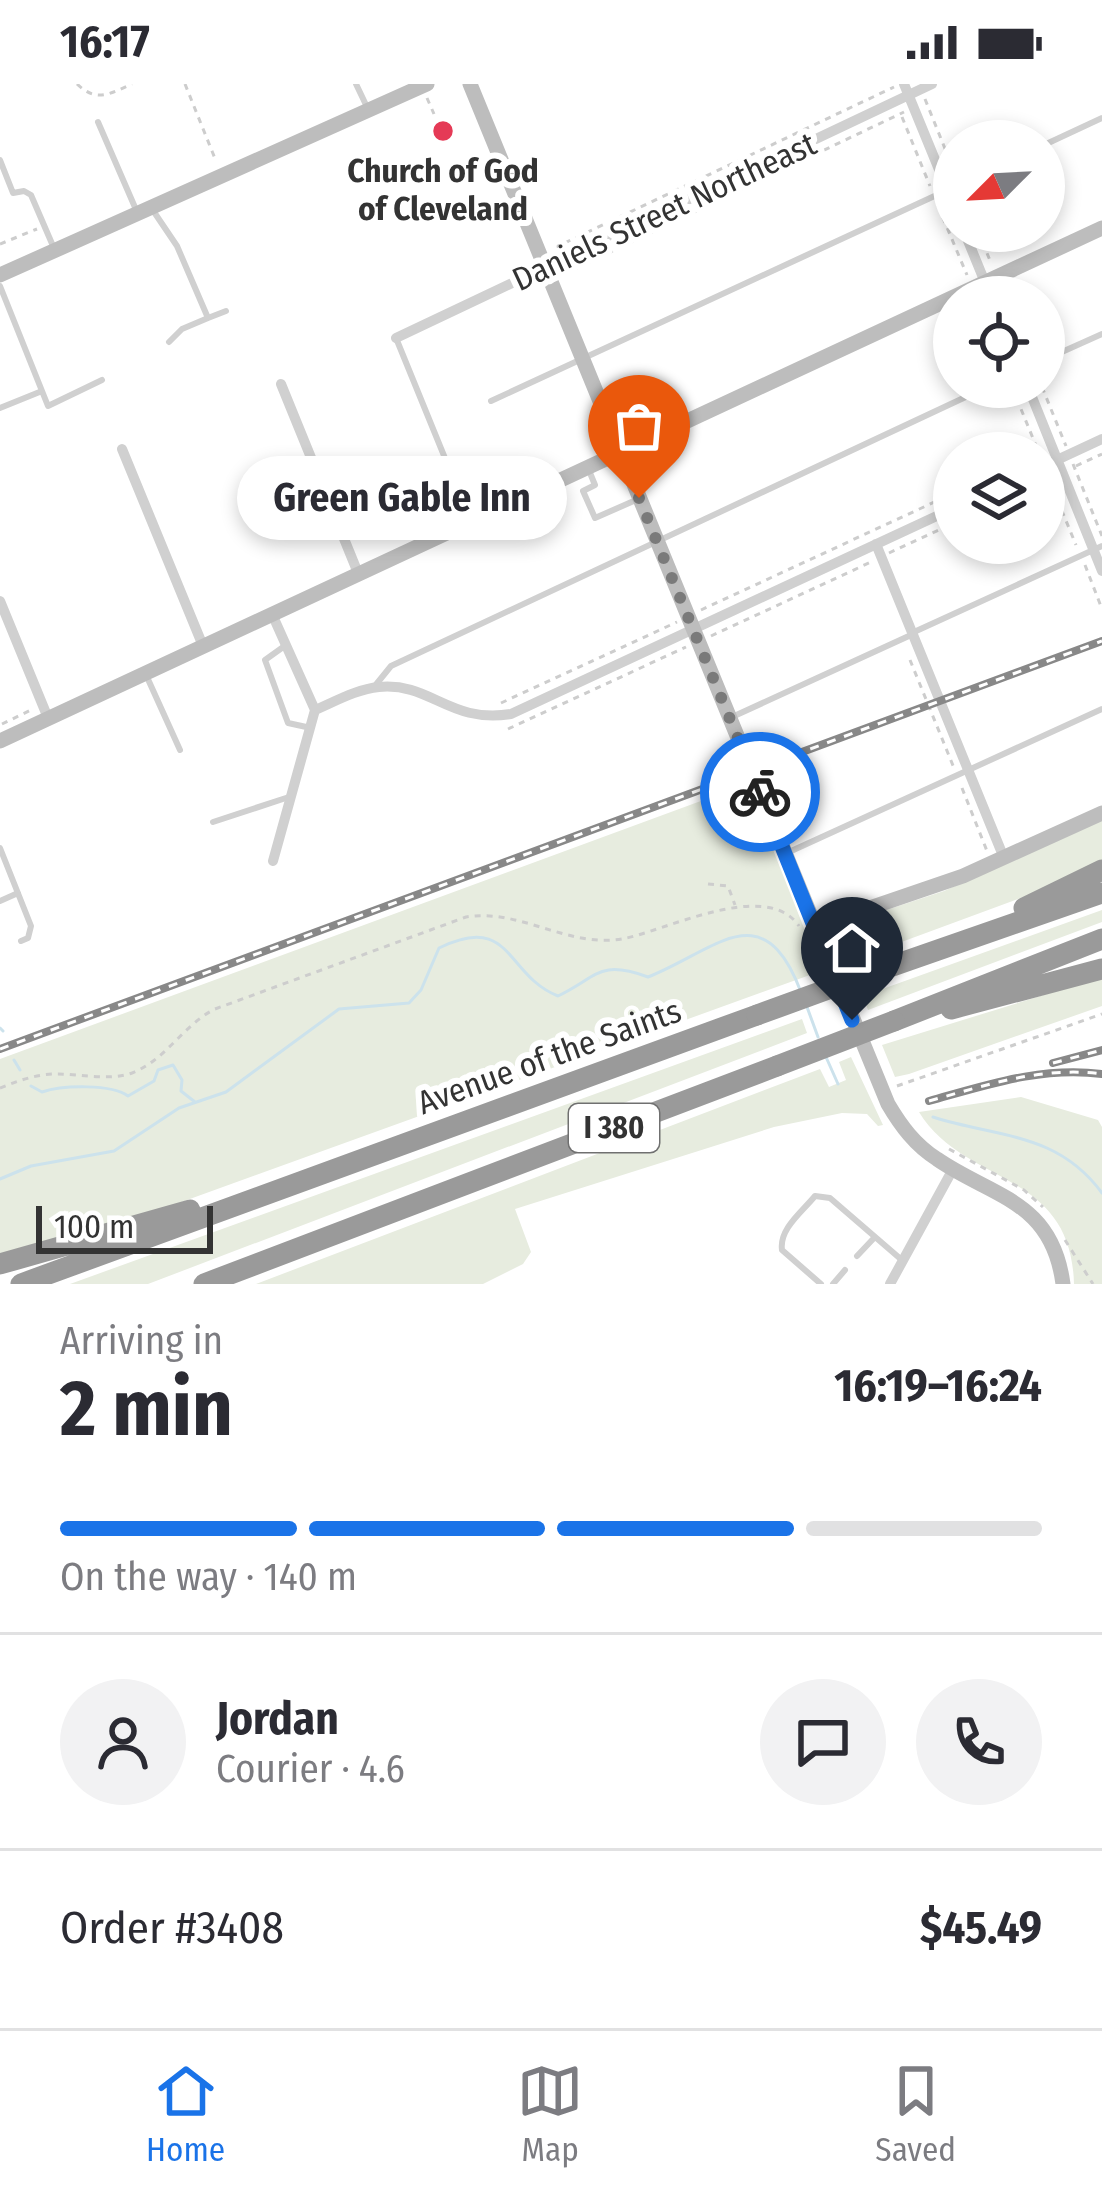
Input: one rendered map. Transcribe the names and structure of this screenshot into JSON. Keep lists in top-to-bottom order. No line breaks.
{"streets":{"highway":["Avenue of the Saints","I 380"],"street":["Daniels Street Northeast"]},"places":["Church of God of Cleveland","Green Gable Inn"],"scale_bar":"100 m","north":"bottom left","page":{"status":"16:17","bubble":"Green Gable Inn","scale":"100 m","heading":["2 min","Arriving in","16:19–16:24"],"panel":["Jordan","Courier · 4.6","Order #3408","$45.49"],"bar":"On the way · 140 m","tabs":["Home","Map","Saved"]}}
